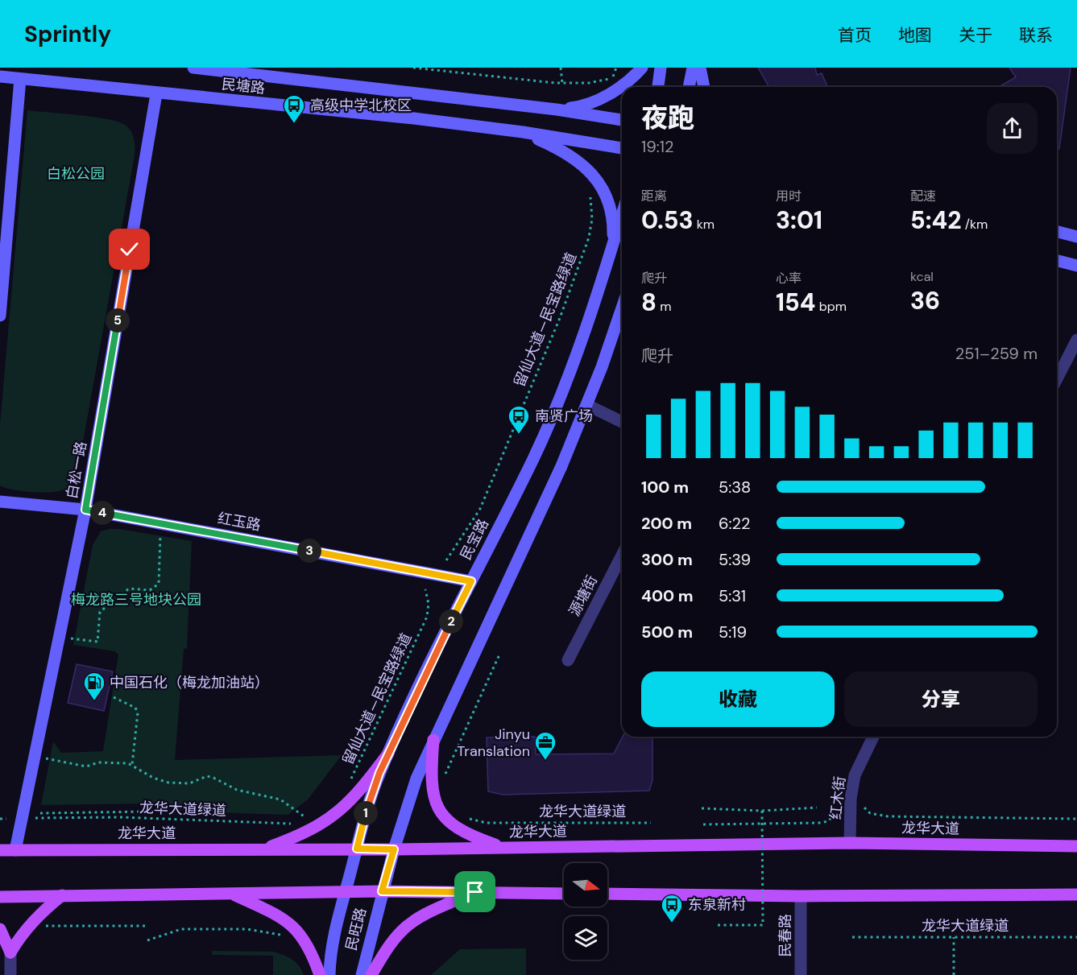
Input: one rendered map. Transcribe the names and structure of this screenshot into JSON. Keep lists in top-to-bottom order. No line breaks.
{"streets":{"main road":["民塘路","白松一路","红玉路","民宝路","龙华大道","民旺路"],"street":["源塘街","红木街","民春路"],"path":["留仙大道—民宝路绿道","龙华大道绿道"]},"crossings":[["民塘路","白松一路"],["白松一路","红玉路"],["白松一路","龙华大道"],["红玉路","民宝路"],["民宝路","龙华大道"],["民宝路","民旺路"],["红木街","龙华大道"]],"parks":["白松公园","梅龙路三号地块公园"],"places":{"bus stop":["高级中学北校区","南贤广场","东泉新村"],"fuel station":["中国石化（梅龙加油站）"],"office":["Jinyu Translation"]},"north":"right","page":{"header":"Sprintly","nav":["首页","地图","关于","联系"],"heading":["夜跑","19:12"],"stats":[["距离","0.53 km"],["用时","3:01"],["配速","5:42 /km"],["爬升","8 m"],["心率","154 bpm"],["kcal","36"]],"pins":["5","4","3","2","1"],"chart":["爬升","251–259 m"],"list":[{"name":"100 m","note":"5:38"},{"name":"200 m","note":"6:22"},{"name":"300 m","note":"5:39"},{"name":"400 m","note":"5:31"},{"name":"500 m","note":"5:19"}],"buttons":["收藏","分享"]}}
